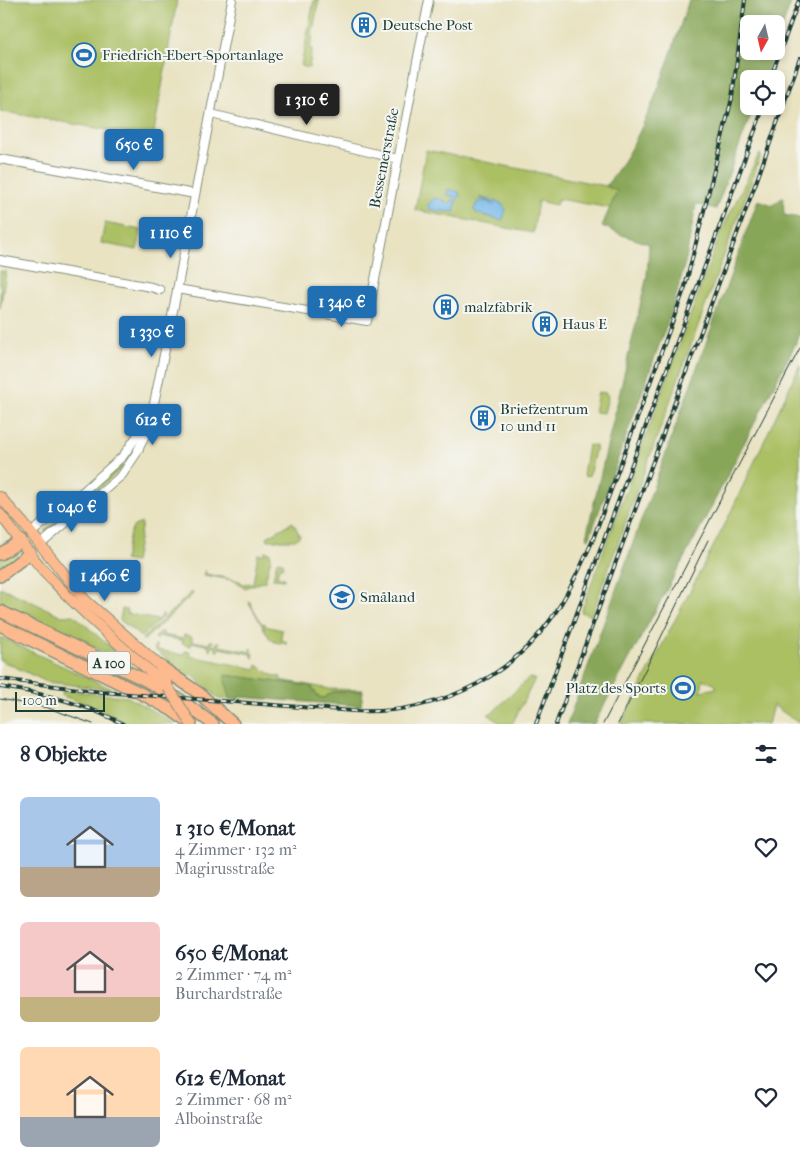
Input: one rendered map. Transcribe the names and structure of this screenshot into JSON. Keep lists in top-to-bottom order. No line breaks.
{"streets":{"highway":["A 100"],"street":["Bessemerstraße"]},"places":{"building":["Deutsche Post","malzfabrik","Haus E","Briefzentrum 10 und 11"],"sports":["Friedrich-Ebert-Sportanlage","Platz des Sports"],"school or university":["Småland"]},"scale_bar":"100 m","north":"bottom","page":{"price":["1 310 €","650 €","1 110 €","1 340 €","1 330 €","612 €","1 040 €","1 460 €"],"scale":"100 m","heading":"8 Objekte","list":[{"name":"1 310 €/Monat","note":"4 Zimmer · 132 m² · Magirusstraße"},{"name":"650 €/Monat","note":"2 Zimmer · 74 m² · Burchardstraße"},{"name":"612 €/Monat","note":"2 Zimmer · 68 m² · Alboinstraße"}]}}
